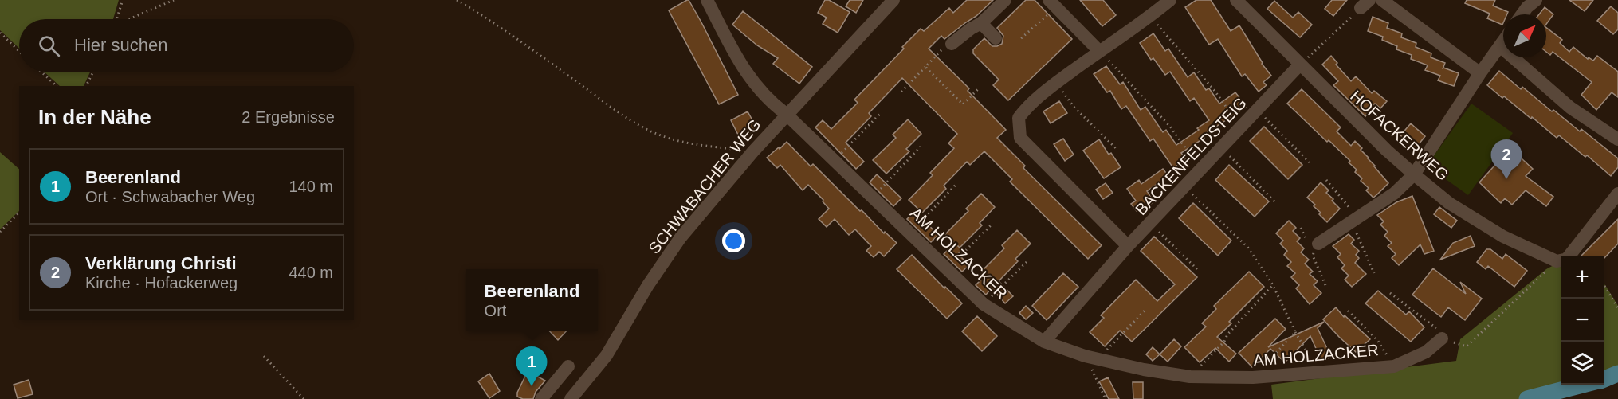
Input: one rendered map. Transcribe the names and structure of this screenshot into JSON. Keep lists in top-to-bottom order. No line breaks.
{"streets":{"street":["HOFACKERWEG","BACKENFELDSTEIG","SCHWABACHER WEG","AM HOLZACKER"]},"crossings":[["HOFACKERWEG","BACKENFELDSTEIG"],["BACKENFELDSTEIG","AM HOLZACKER"],["SCHWABACHER WEG","AM HOLZACKER"]],"north":"top right","page":{"search":"Hier suchen","heading":["In der Nähe","2 Ergebnisse"],"pins":["2","1"],"list":[{"mark":"1","name":"Beerenland","note":"Ort · Schwabacher Weg","value":"140 m"},{"mark":"2","name":"Verklärung Christi","note":"Kirche · Hofackerweg","value":"440 m"}],"map_buttons":["+","−"],"popup":["Beerenland","Ort"]}}
